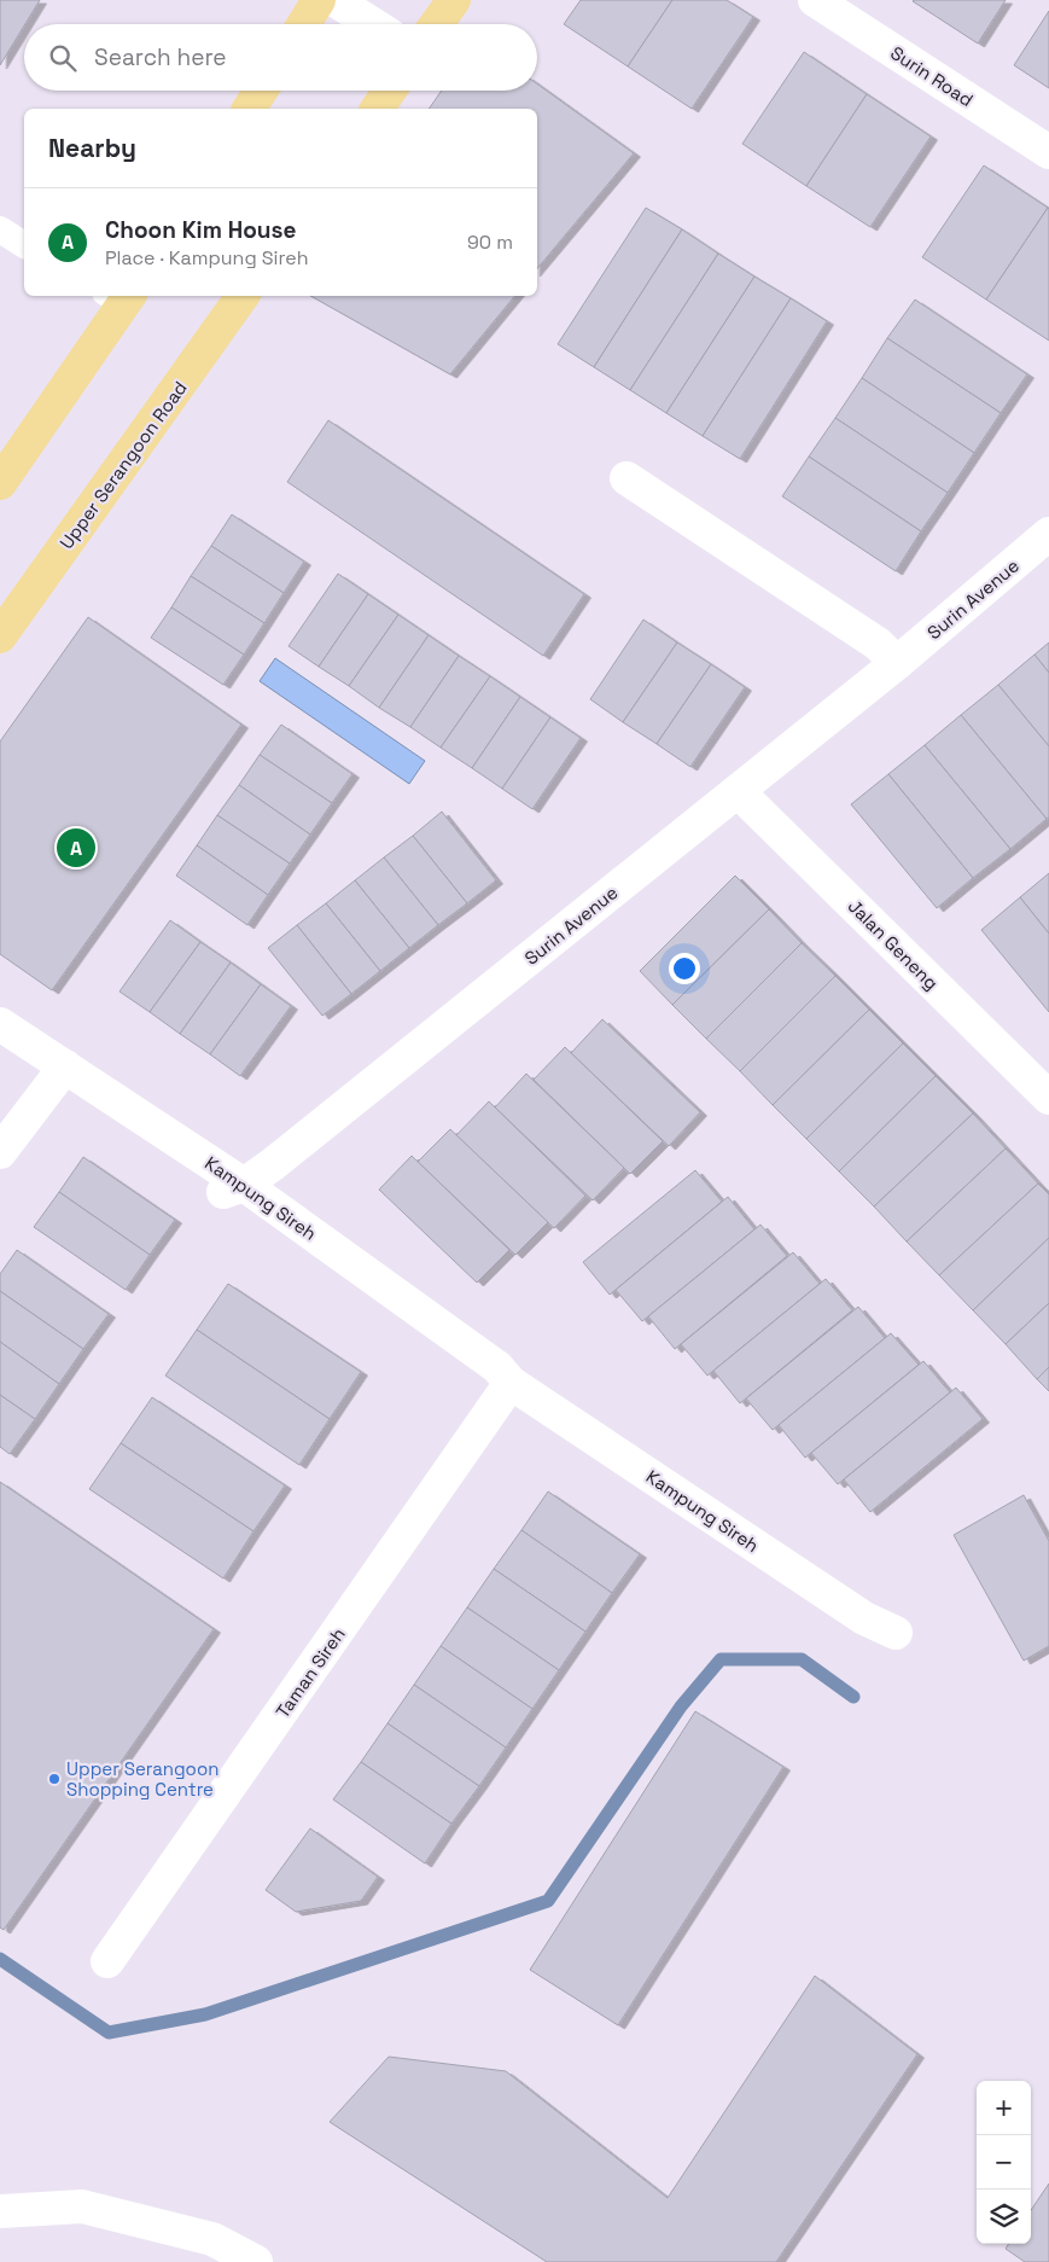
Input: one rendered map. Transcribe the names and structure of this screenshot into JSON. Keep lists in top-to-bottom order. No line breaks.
{"streets":{"main road":["Upper Serangoon Road"],"street":["Surin Road","Surin Avenue","Jalan Geneng","Kampung Sireh","Taman Sireh"]},"crossings":[["Surin Avenue","Jalan Geneng"],["Surin Avenue","Kampung Sireh"],["Kampung Sireh","Taman Sireh"]],"places":["Upper Serangoon Shopping Centre"],"page":{"search":"Search here","heading":"Nearby","list":[{"mark":"A","name":"Choon Kim House","note":"Place · Kampung Sireh","value":"90 m"}],"pins":"A","map_buttons":["+","−"]}}
